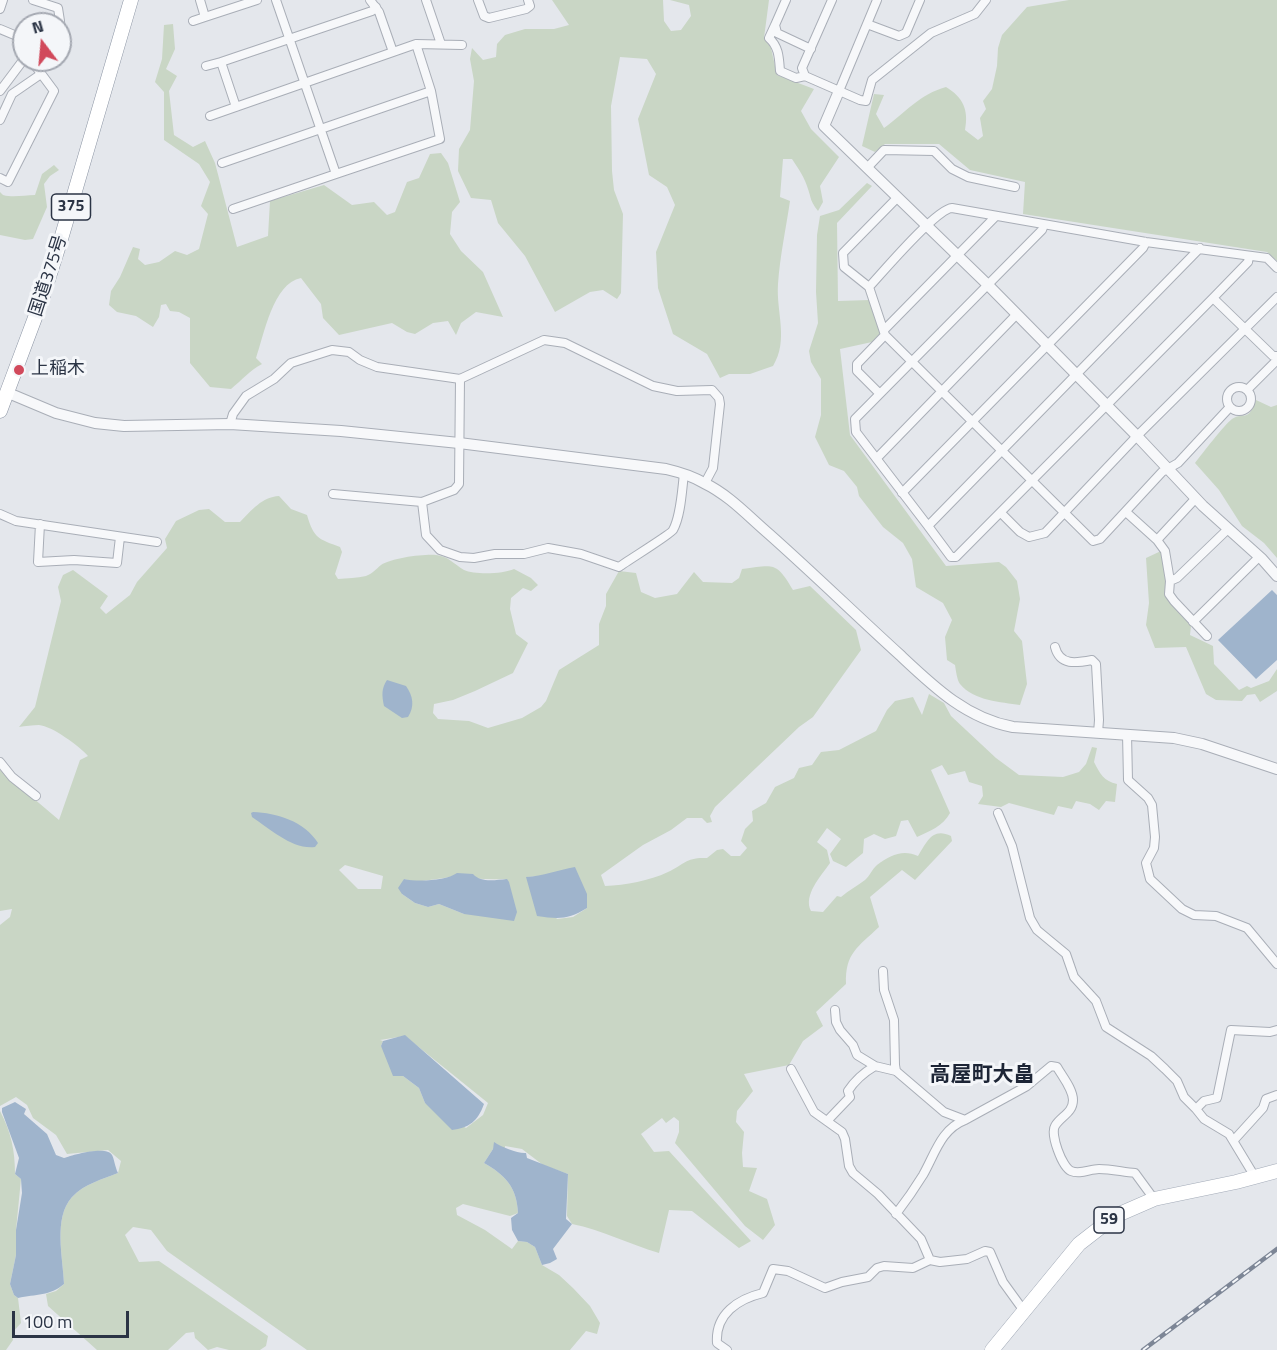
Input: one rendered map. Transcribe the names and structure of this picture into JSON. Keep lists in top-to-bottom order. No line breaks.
{"streets":{"main road":["375","国道375号","59"]},"districts":["高屋町大畠"],"places":["上稲木"],"scale_bar":"100 m","north":"top"}
